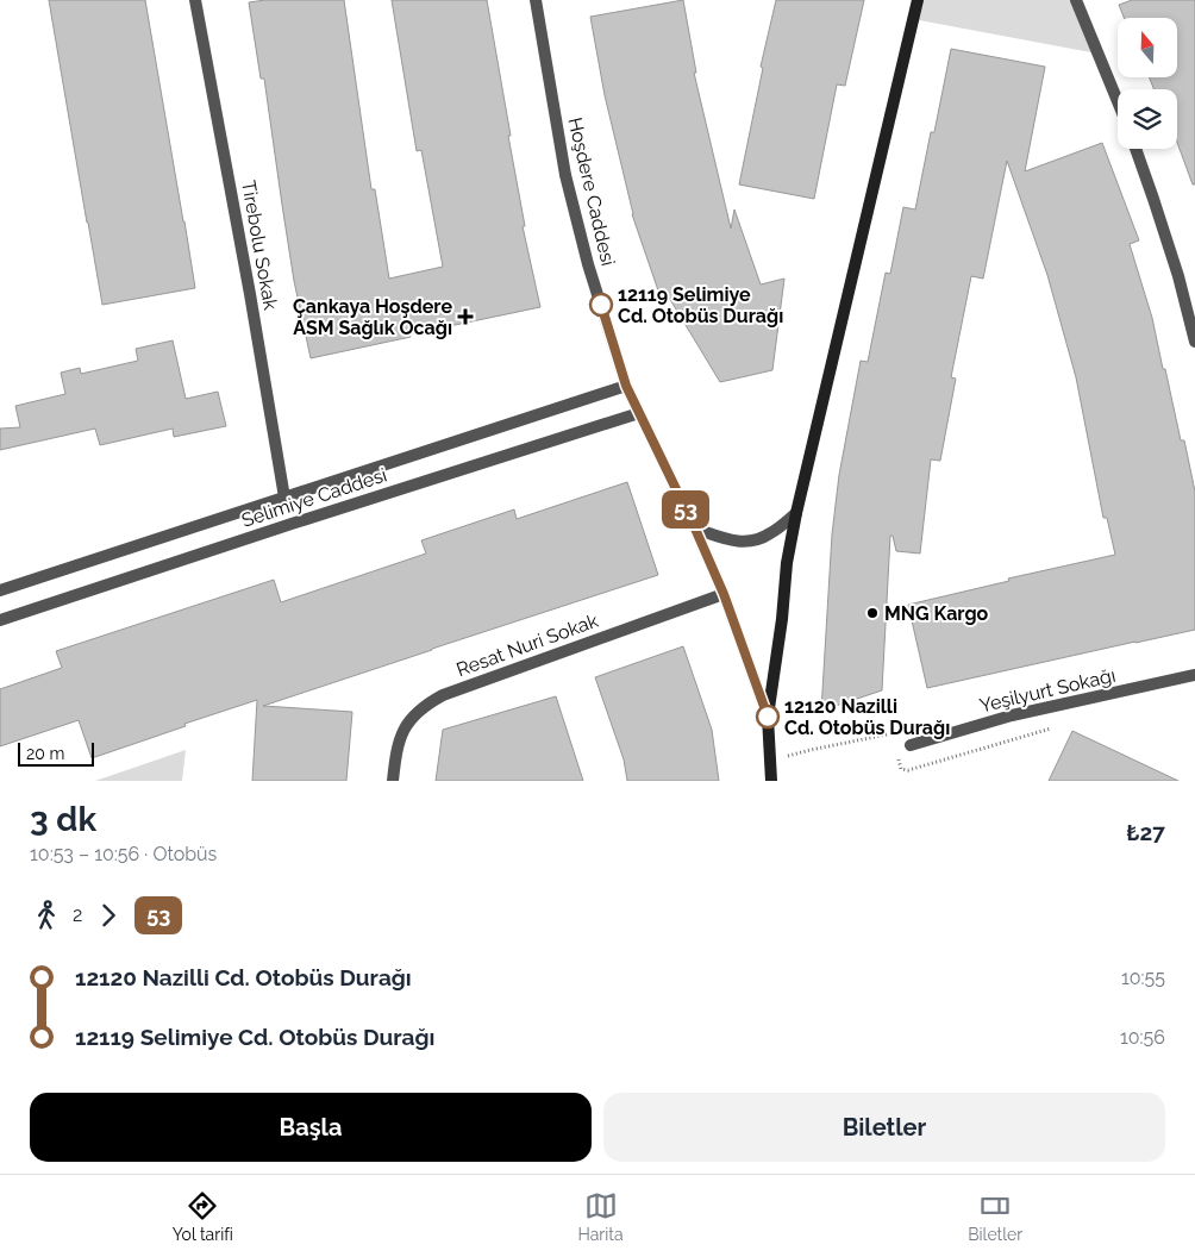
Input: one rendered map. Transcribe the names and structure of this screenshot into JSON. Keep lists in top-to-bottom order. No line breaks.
{"streets":{"street":["Hoşdere Caddesi","Tirebolu Sokak","Selimiye Caddesi","Resat Nuri Sokak","Yeşilyurt Sokağı"]},"crossings":[["Hoşdere Caddesi","Selimiye Caddesi"],["Hoşdere Caddesi","Resat Nuri Sokak"],["Tirebolu Sokak","Selimiye Caddesi"]],"places":{"other":["12119 Selimiye Cd. Otobüs Durağı","MNG Kargo","12120 Nazilli Cd. Otobüs Durağı"],"health":["Çankaya Hoşdere ASM Sağlık Ocağı"]},"lines":["bus line 53"],"scale_bar":"20 m","north":"top","page":{"on_map":"53","scale":"20 m","heading":["3 dk","10:53 – 10:56 · Otobüs","₺27"],"legs":["2","53"],"list":[{"name":"12120 Nazilli Cd. Otobüs Durağı","value":"10:55"},{"name":"12119 Selimiye Cd. Otobüs Durağı","value":"10:56"}],"buttons":["Başla","Biletler"],"tabs":["Yol tarifi","Harita","Biletler"]}}
